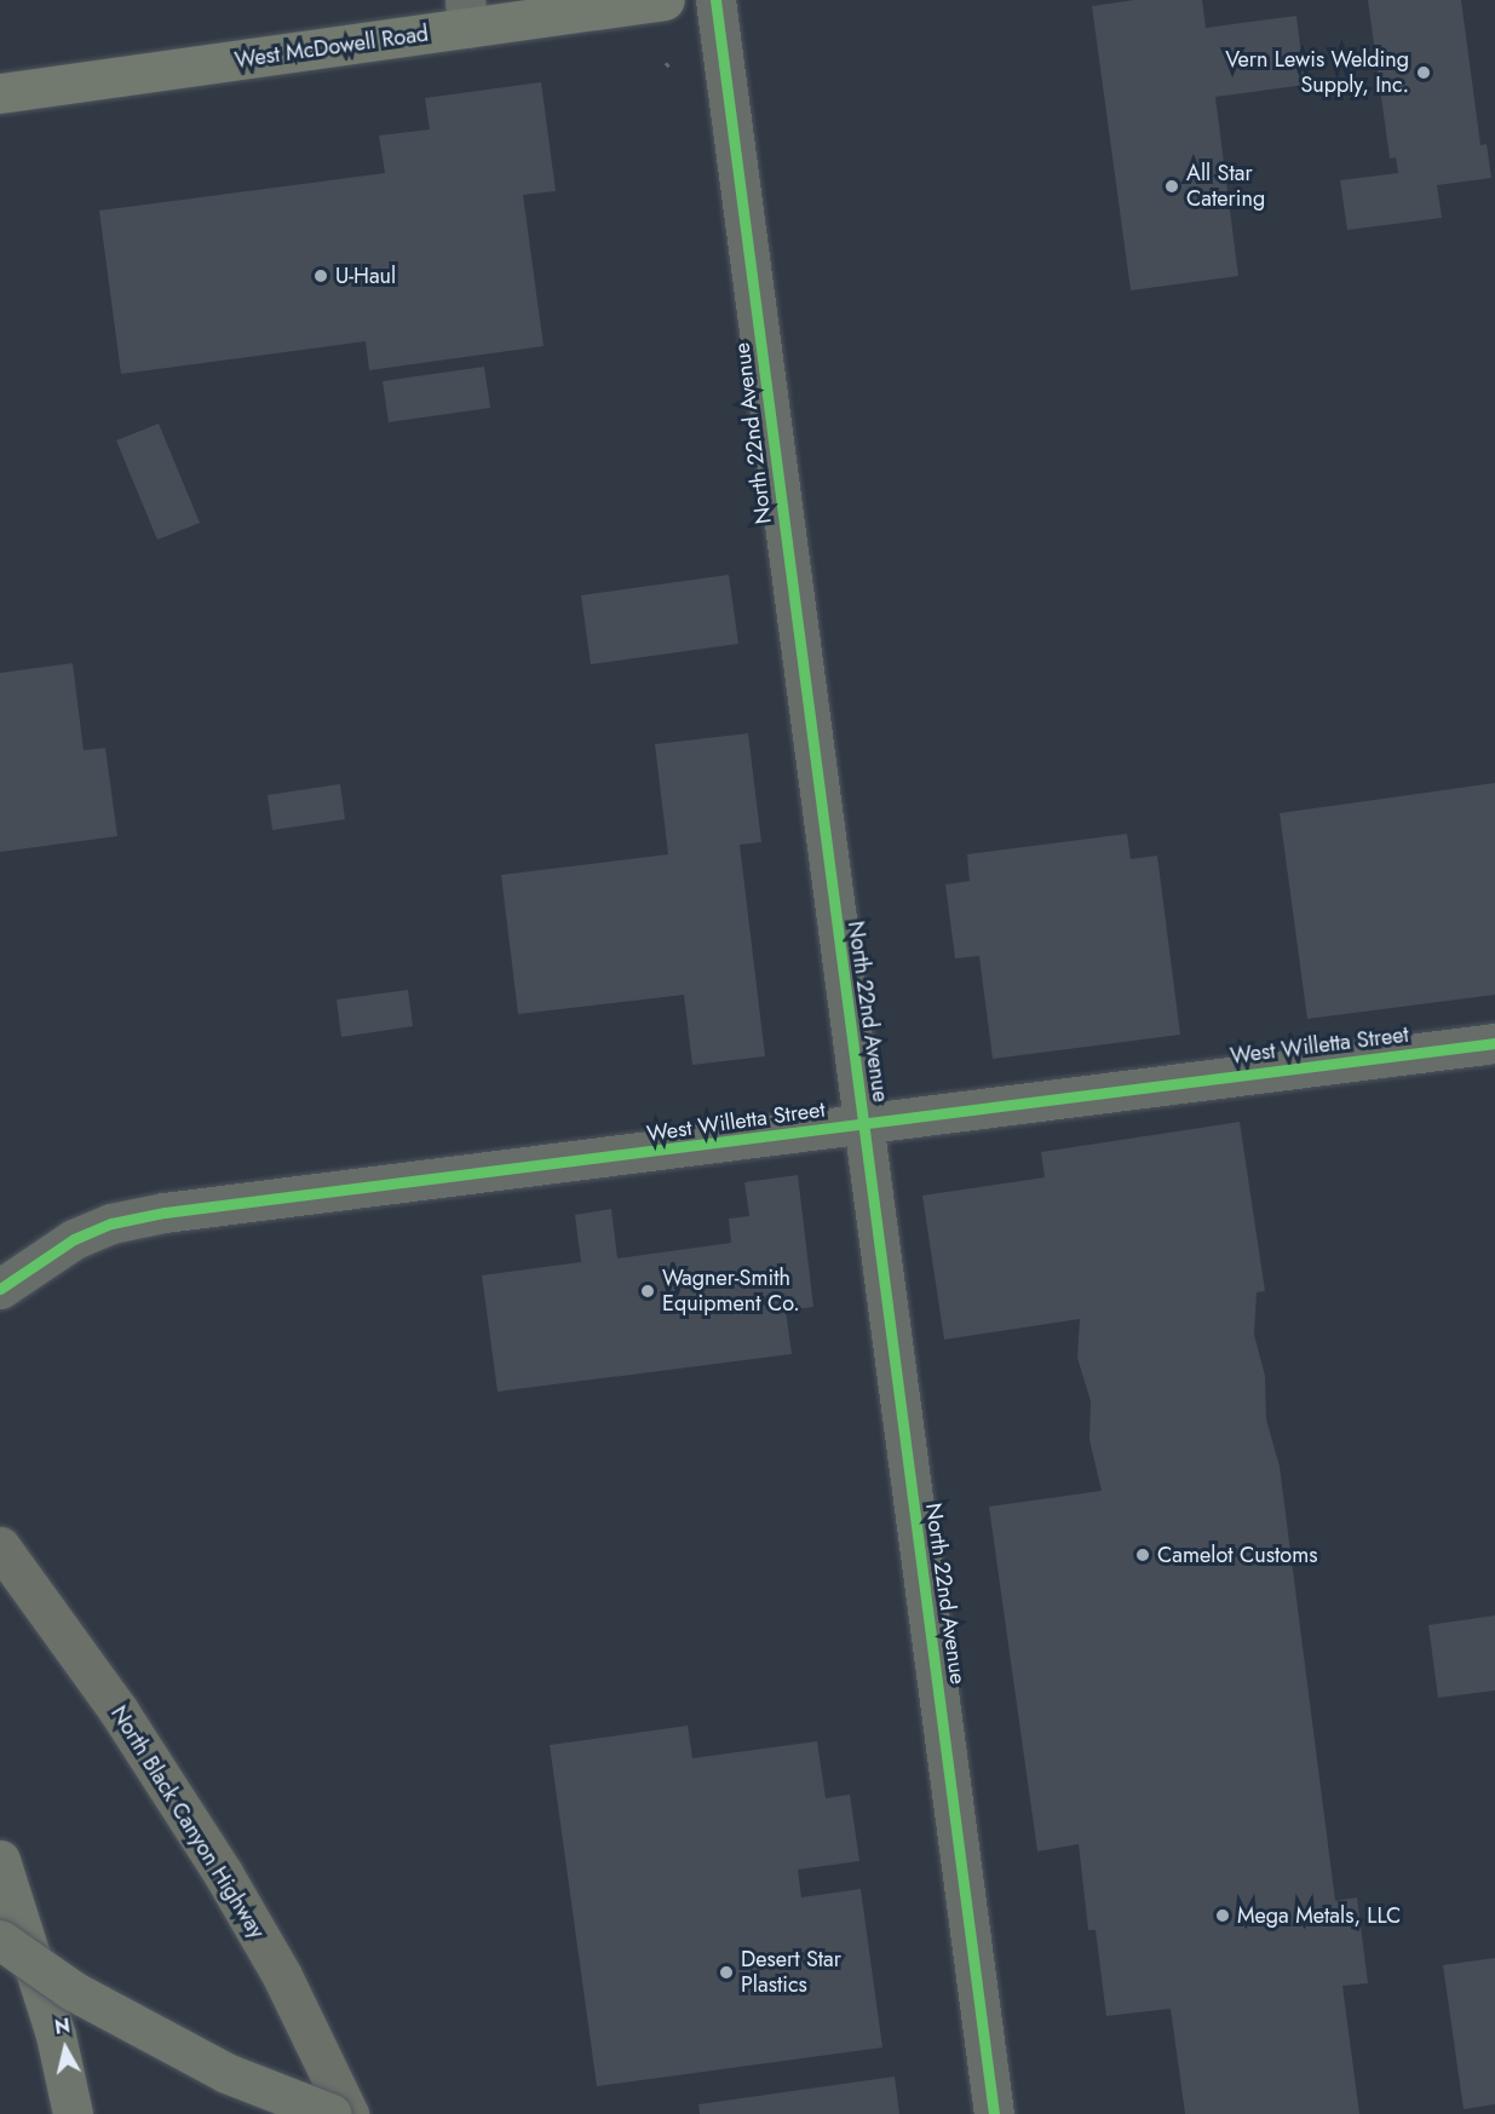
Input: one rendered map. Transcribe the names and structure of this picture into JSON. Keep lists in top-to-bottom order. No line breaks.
{"streets":{"main road":["West McDowell Road","North Black Canyon Highway"],"street":["North 22nd Avenue","West Willetta Street"]},"crossings":[["North 22nd Avenue","West Willetta Street"]],"places":["Vern Lewis Welding Supply, Inc.","All Star Catering","U-Haul","Wagner-Smith Equipment Co.","Camelot Customs","Mega Metals, LLC","Desert Star Plastics"],"north":"top"}
